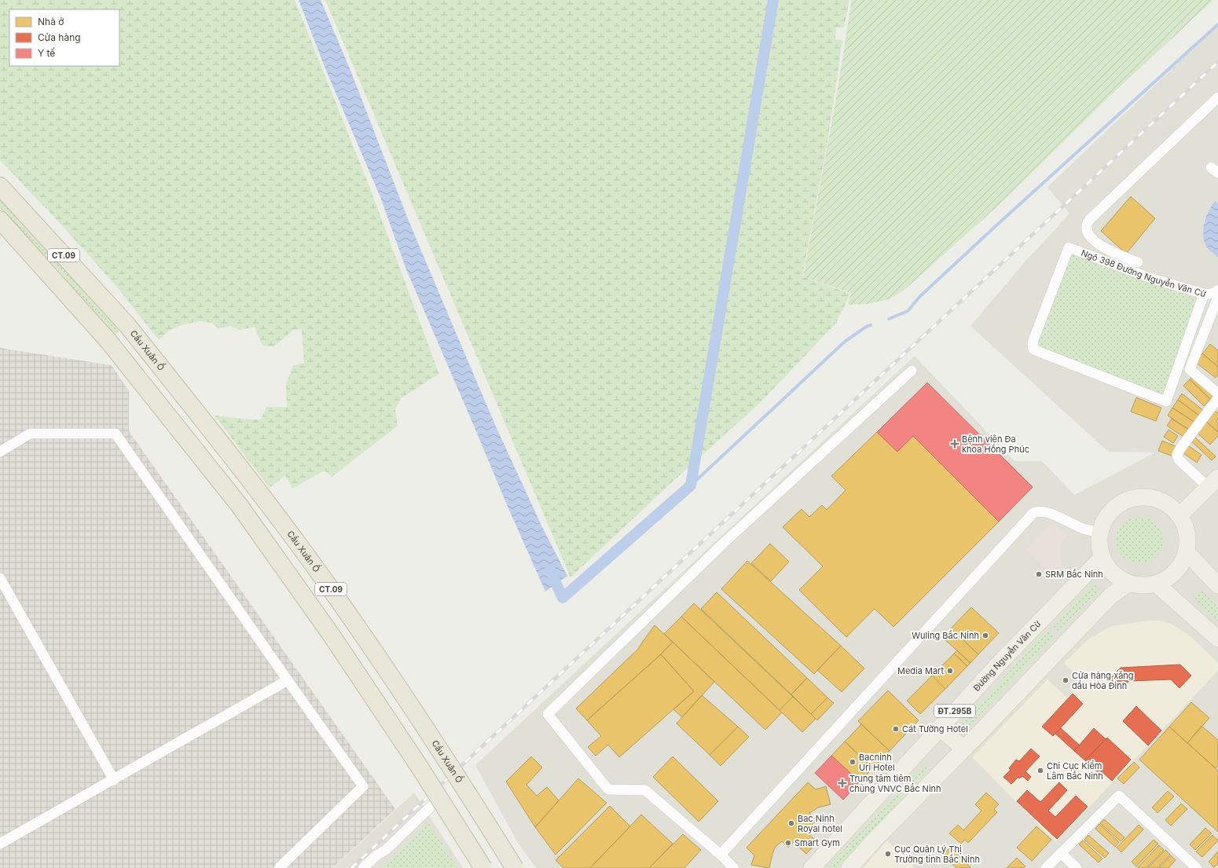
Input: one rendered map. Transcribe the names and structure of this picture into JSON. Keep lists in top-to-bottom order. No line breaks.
{"streets":{"highway":["CT.09","Cầu Xuân Ổ"],"main road":["Đường Nguyễn Văn Cừ","ĐT.295B"],"street":["Ngõ 398 Đường Nguyễn Văn Cừ"]},"places":{"health":["Bệnh viện Đa khoa Hồng Phúc","Trung tâm tiêm chủng VNVC Bắc Ninh"],"other":["SRM Bắc Ninh","Wuling Bắc Ninh","Media Mart","Cửa hàng xăng dầu Hòa Đình","Cát Tường Hotel","Bacninh Uri Hotel","Chi Cục Kiểm Lâm Bắc Ninh","Bac Ninh Royal hotel","Smart Gym","Cục Quản Lý Thị Trường tỉnh Bắc Ninh"]},"legend":["Nhà ở","Cửa hàng","Y tế"]}
